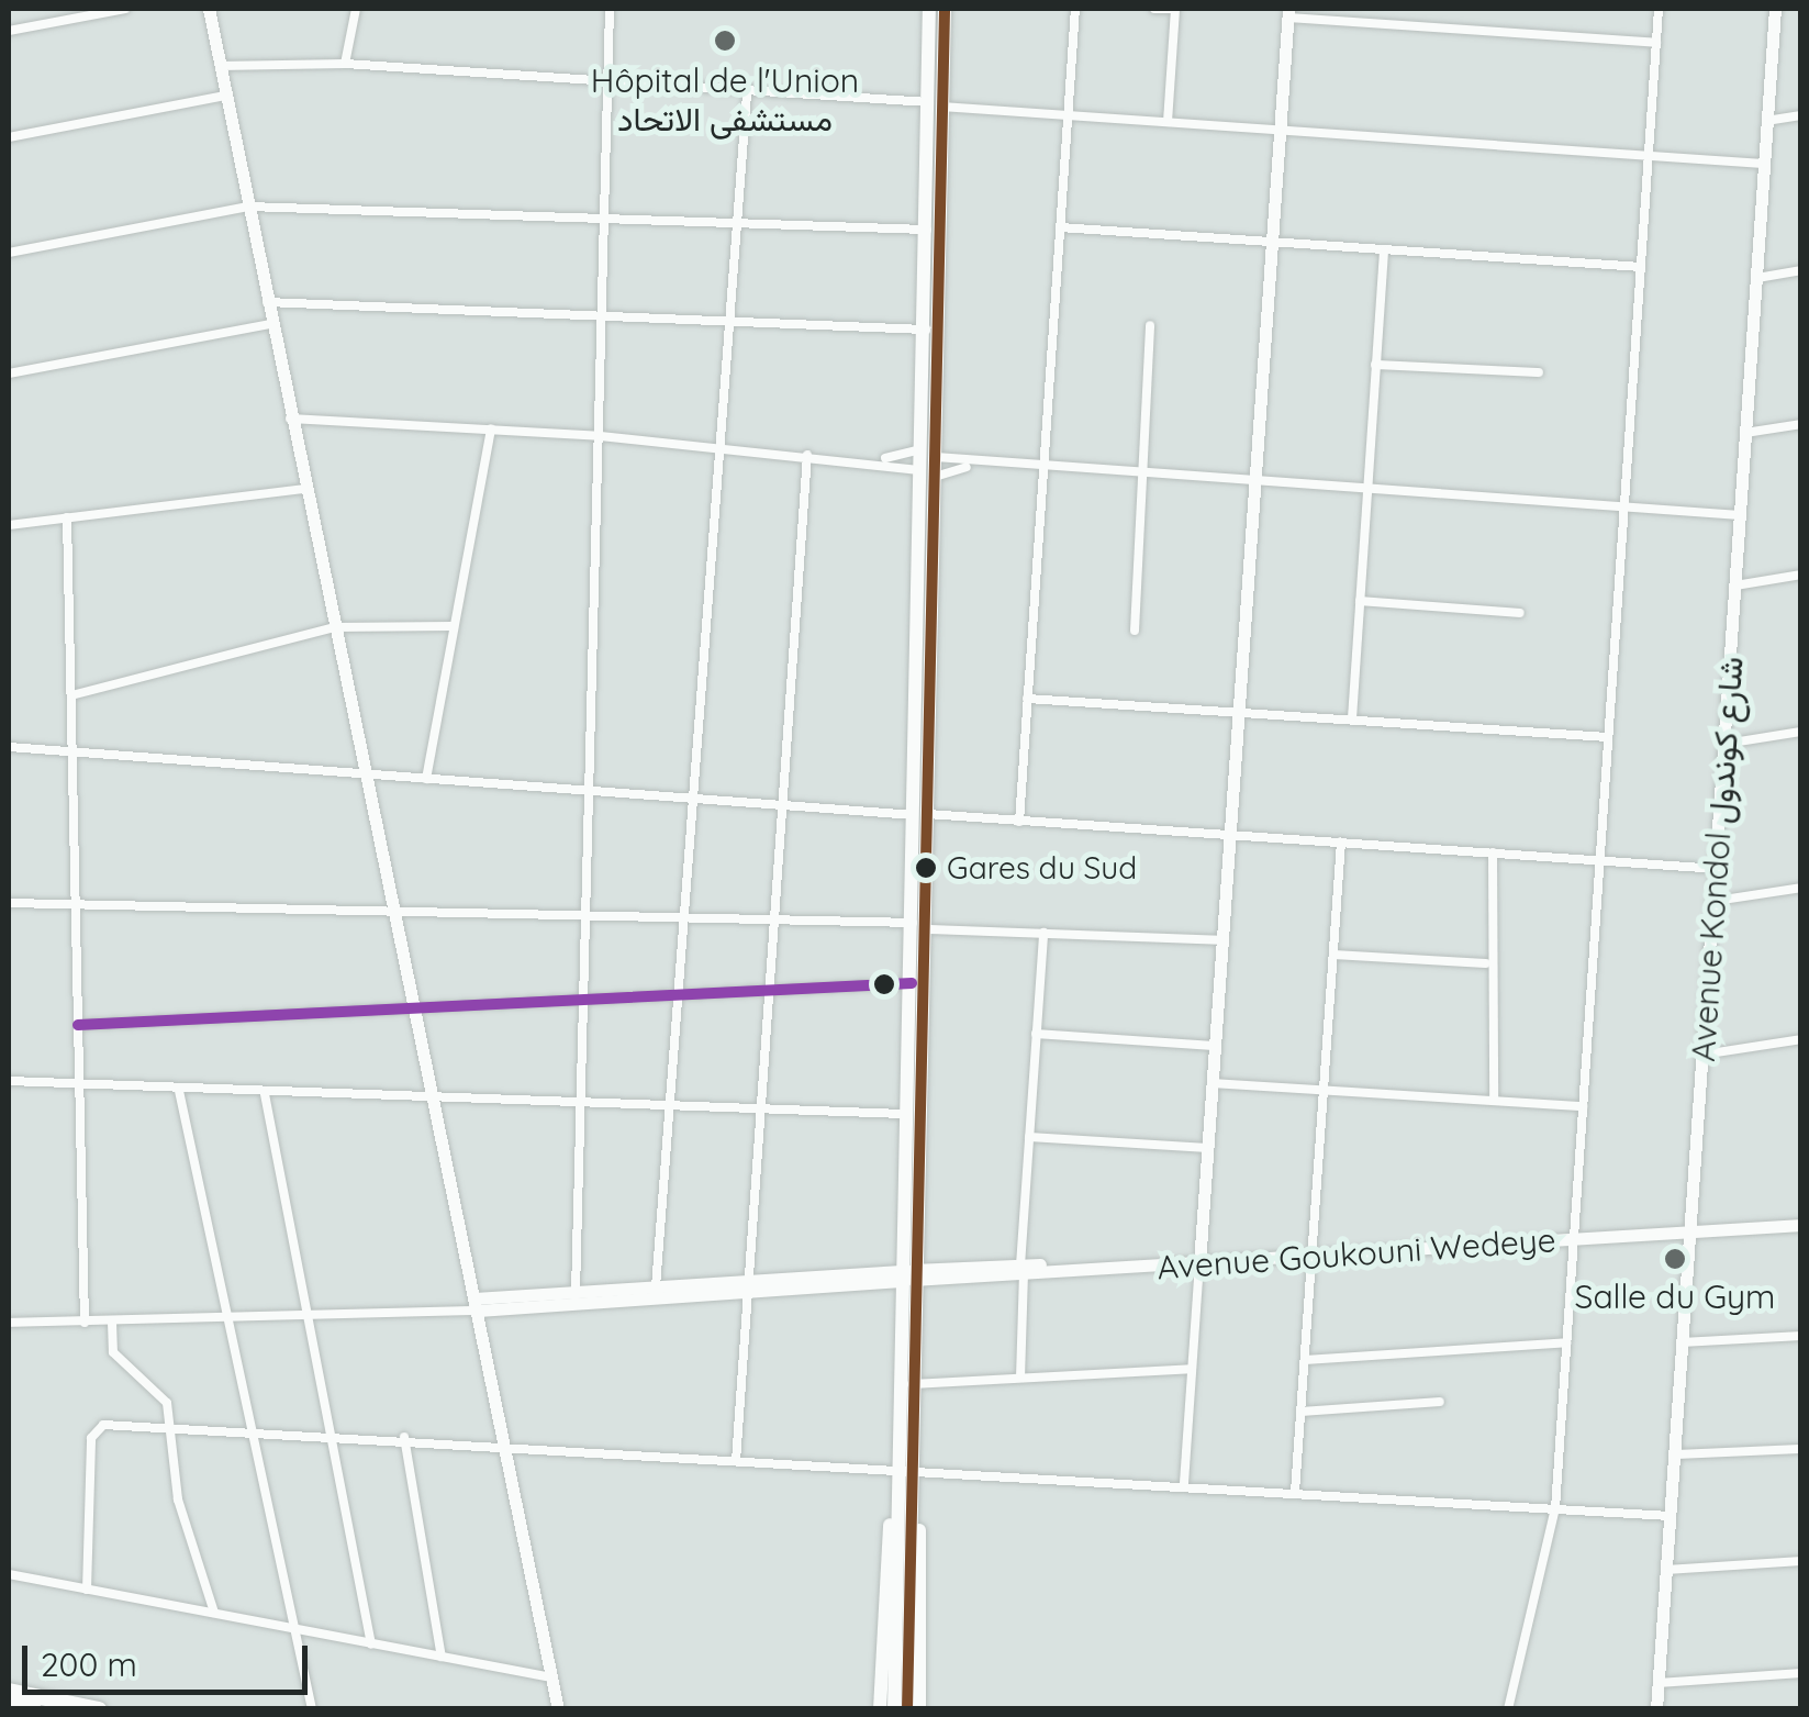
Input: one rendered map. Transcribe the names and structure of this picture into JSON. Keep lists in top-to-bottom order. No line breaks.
{"streets":{"street":["Avenue Kondol شارع كوندول","Avenue Goukouni Wedeye"]},"crossings":[["Avenue Kondol شارع كوندول","Avenue Goukouni Wedeye"]],"places":["Hôpital de l'Union مستشفى الاتحاد","Gares du Sud","Salle du Gym"],"scale_bar":"200 m"}
